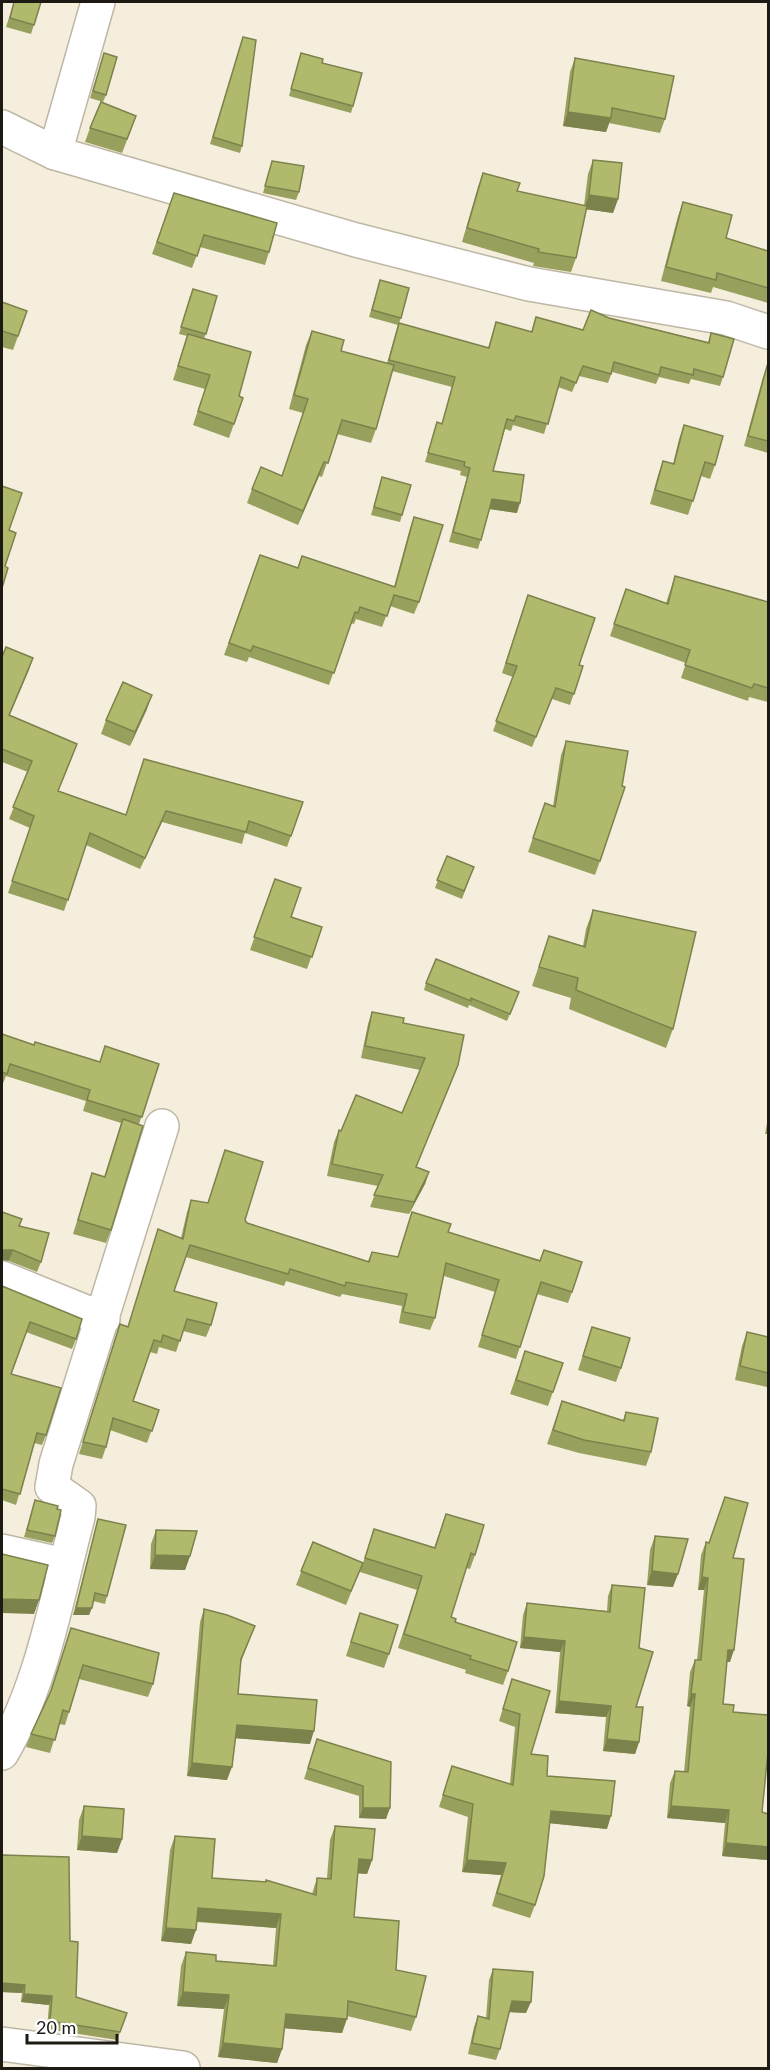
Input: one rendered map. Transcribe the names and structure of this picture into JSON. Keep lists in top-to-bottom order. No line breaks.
{"scale_bar":"20 m"}
